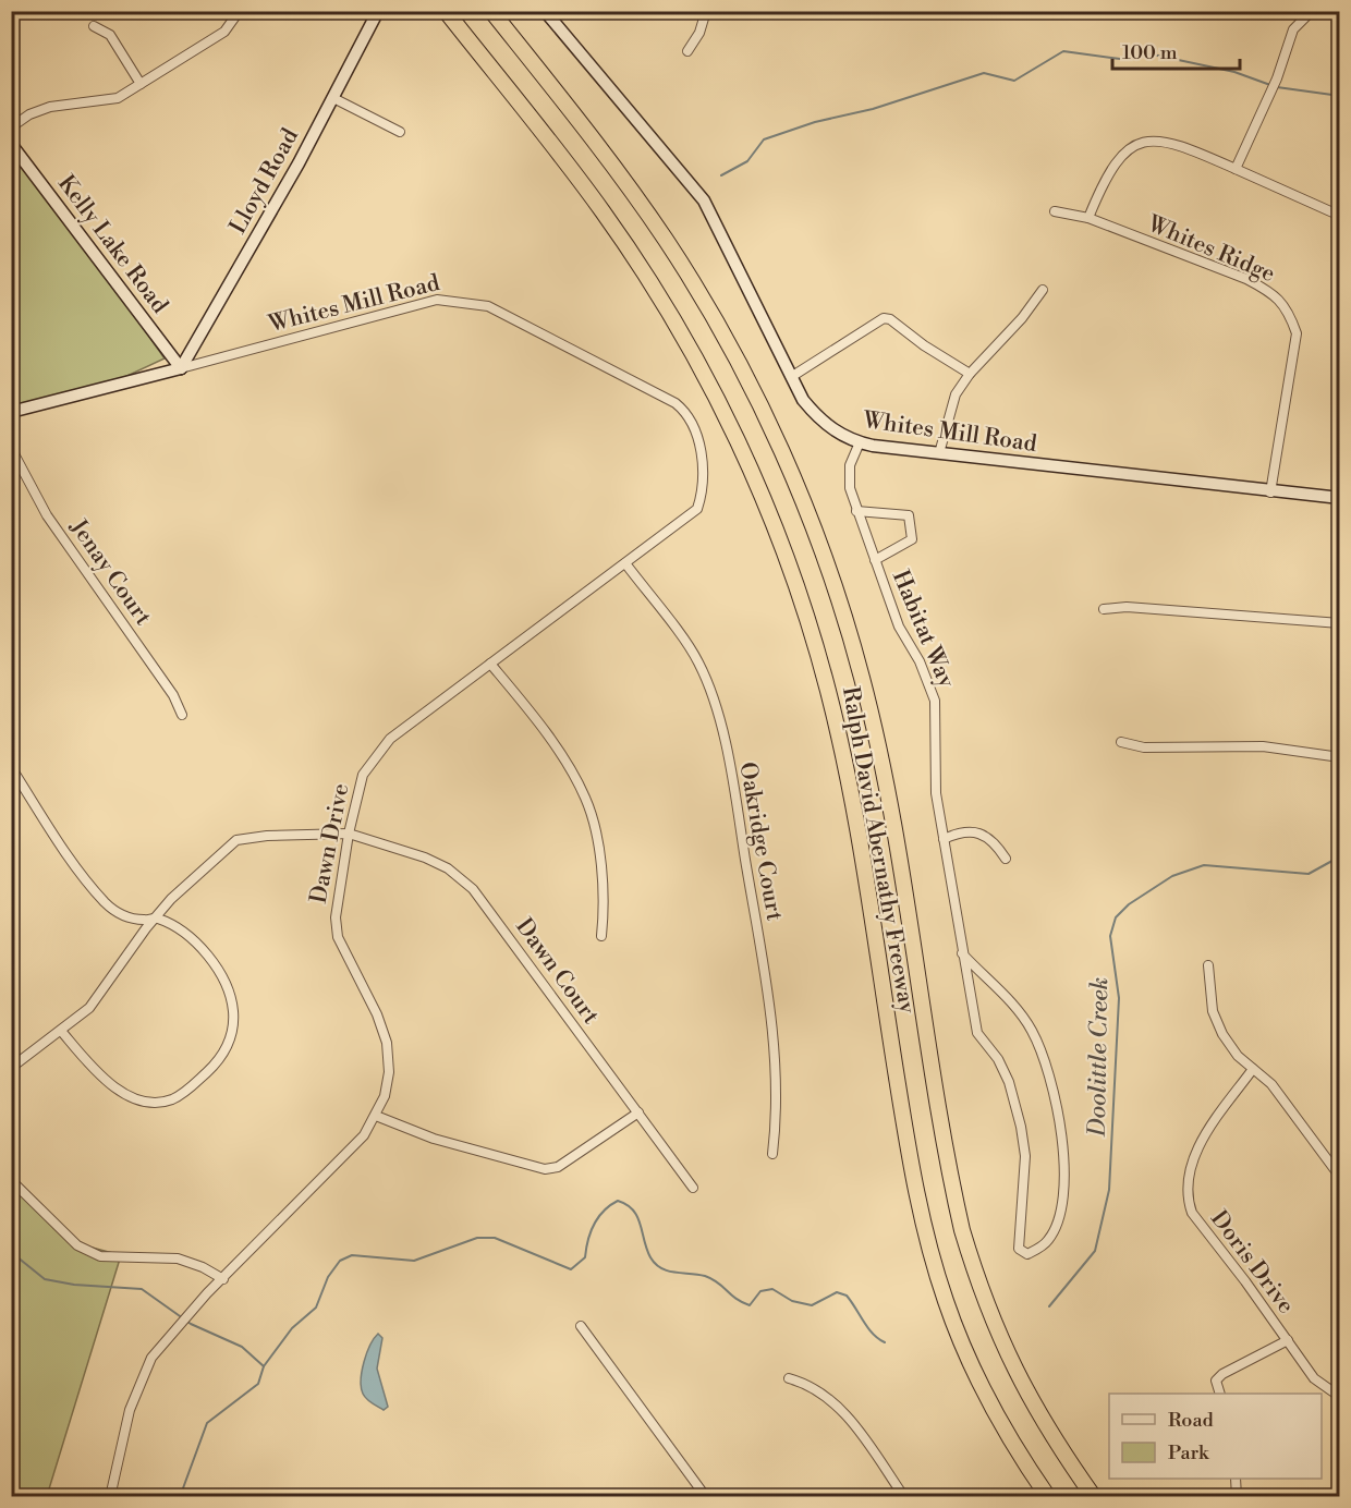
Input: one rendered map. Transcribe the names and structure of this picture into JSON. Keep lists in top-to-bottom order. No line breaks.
{"streets":{"highway":["Ralph David Abernathy Freeway"],"street":["Lloyd Road","Kelly Lake Road","Whites Ridge","Whites Mill Road","Jenay Court","Habitat Way","Oakridge Court","Dawn Drive","Dawn Court","Doris Drive"]},"crossings":[["Lloyd Road","Kelly Lake Road"],["Lloyd Road","Whites Mill Road"],["Kelly Lake Road","Whites Mill Road"],["Whites Ridge","Whites Mill Road"],["Whites Mill Road","Habitat Way"],["Whites Mill Road","Dawn Drive"],["Oakridge Court","Dawn Drive"],["Dawn Drive","Dawn Court"]],"water":["Doolittle Creek"],"legend":["Road","Park"],"scale_bar":"100 m"}
